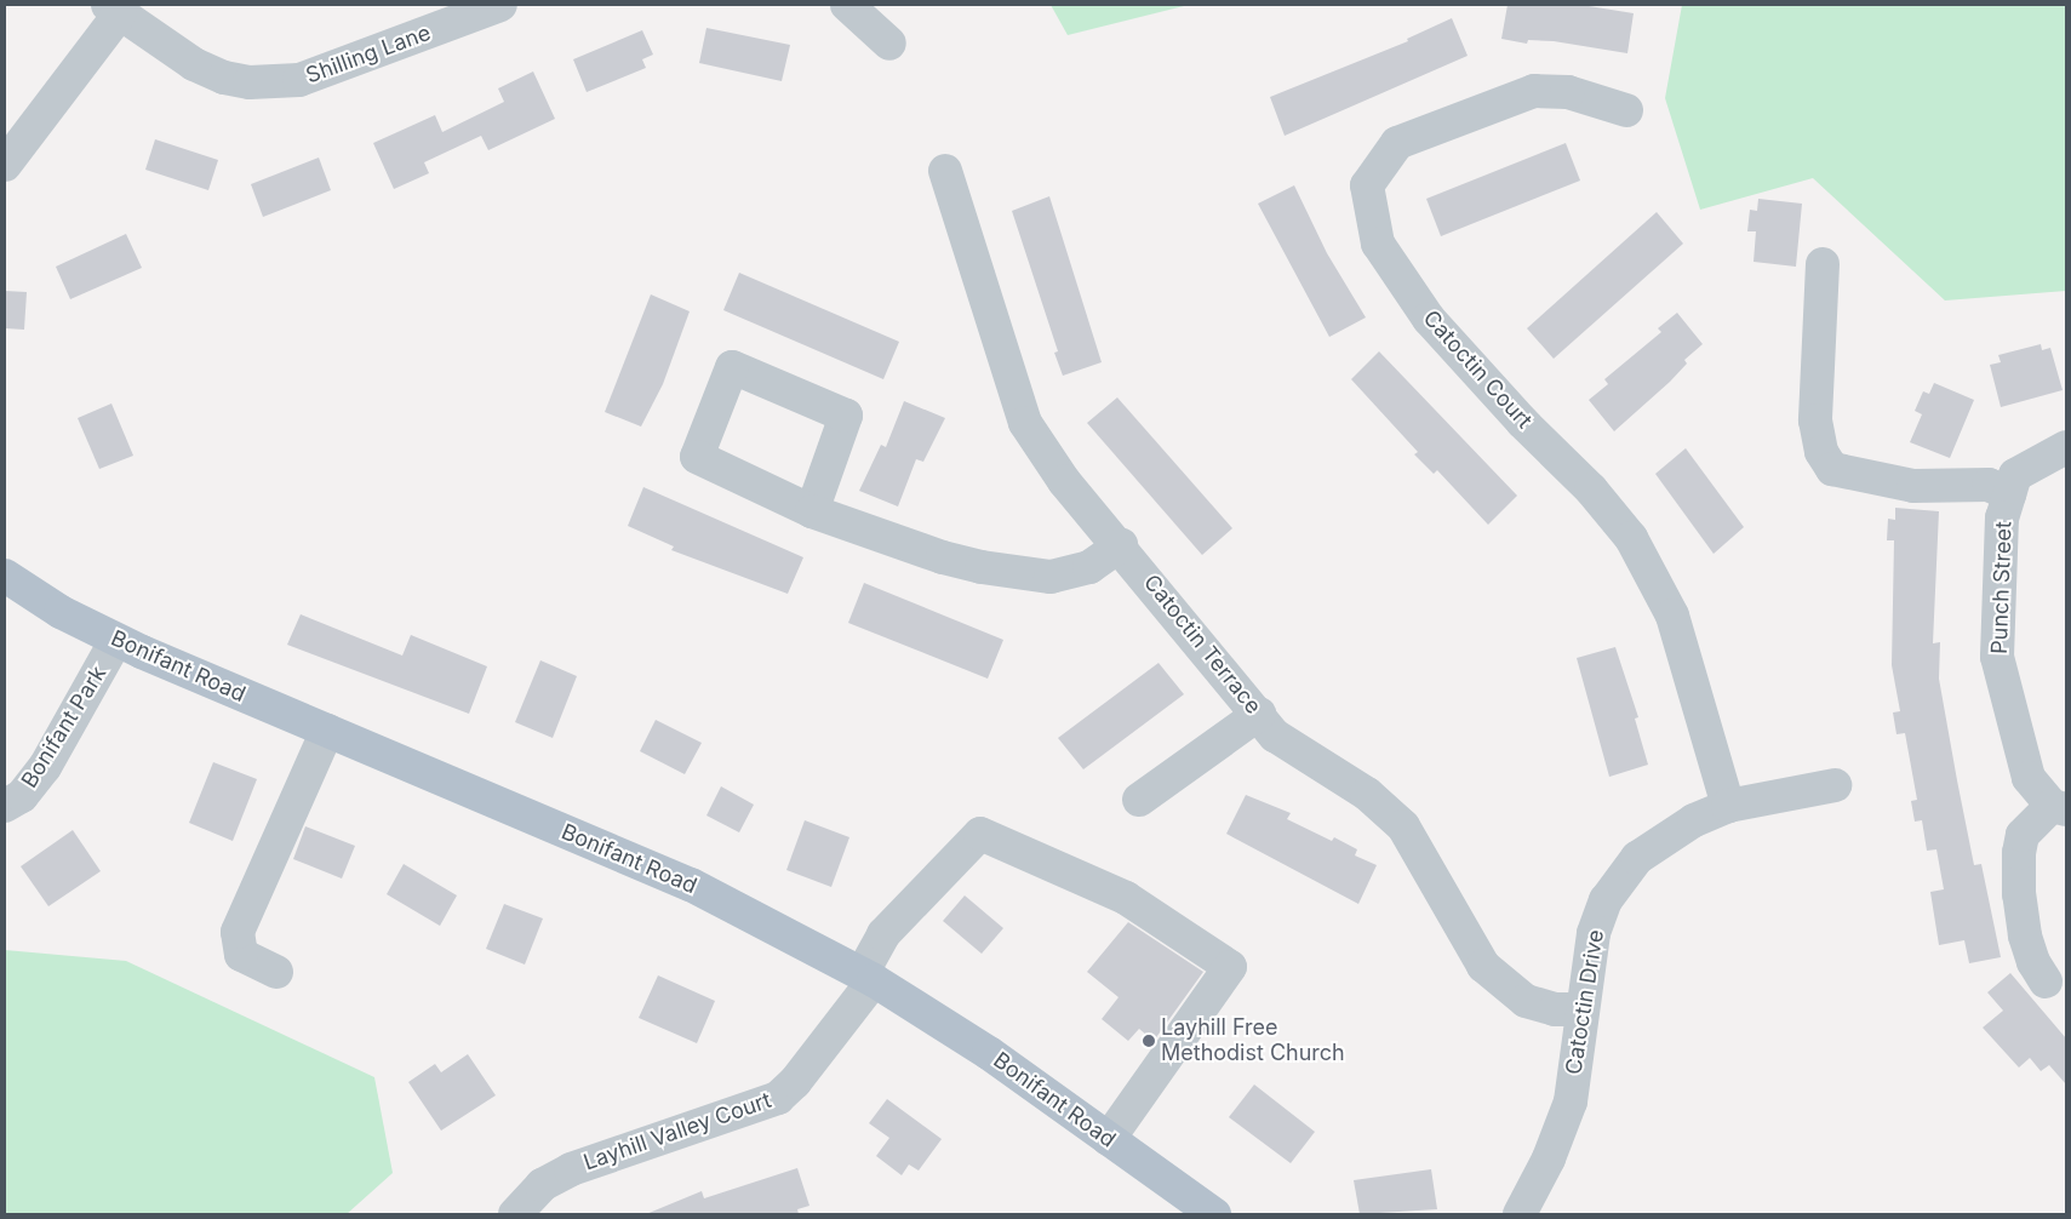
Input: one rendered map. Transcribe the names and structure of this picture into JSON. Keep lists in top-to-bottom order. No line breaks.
{"streets":{"main road":["Bonifant Road"],"street":["Shilling Lane","Catoctin Court","Punch Street","Catoctin Terrace","Bonifant Park","Catoctin Drive","Layhill Valley Court"]},"crossings":[["Catoctin Court","Catoctin Drive"],["Catoctin Terrace","Catoctin Drive"],["Bonifant Road","Bonifant Park"],["Bonifant Road","Layhill Valley Court"]],"places":["Layhill Free Methodist Church"]}
